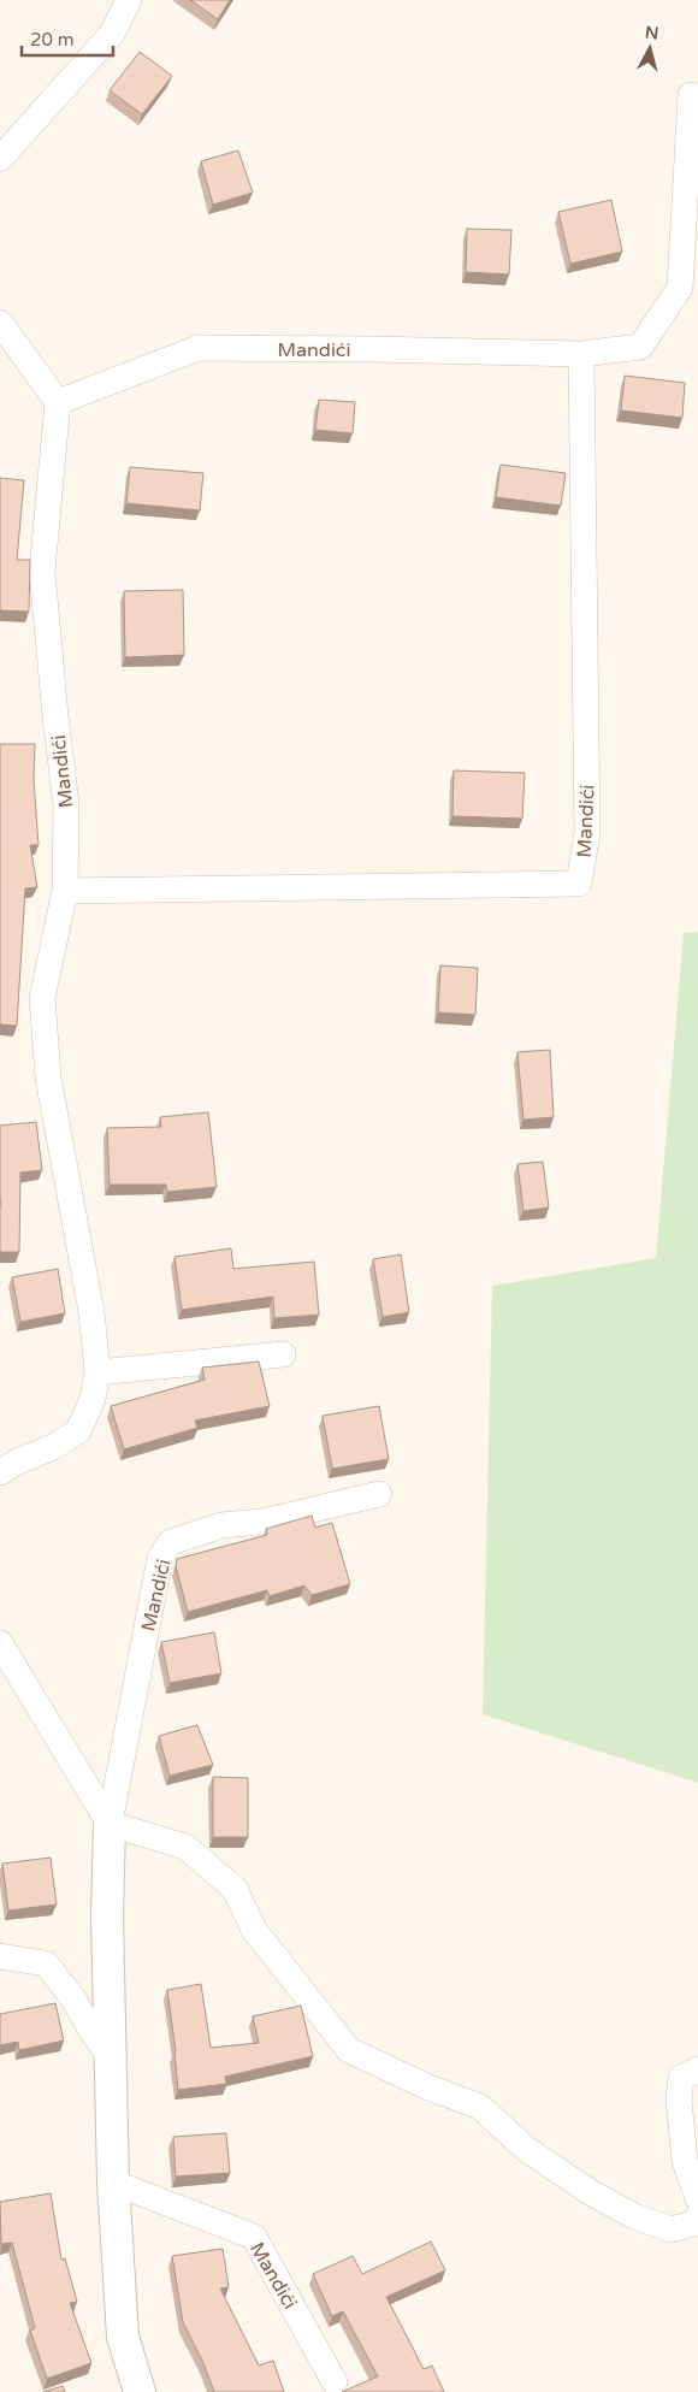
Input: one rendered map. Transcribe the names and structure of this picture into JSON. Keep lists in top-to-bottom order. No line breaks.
{"streets":{"street":["Mandići"]},"scale_bar":"20 m","north":"top"}
